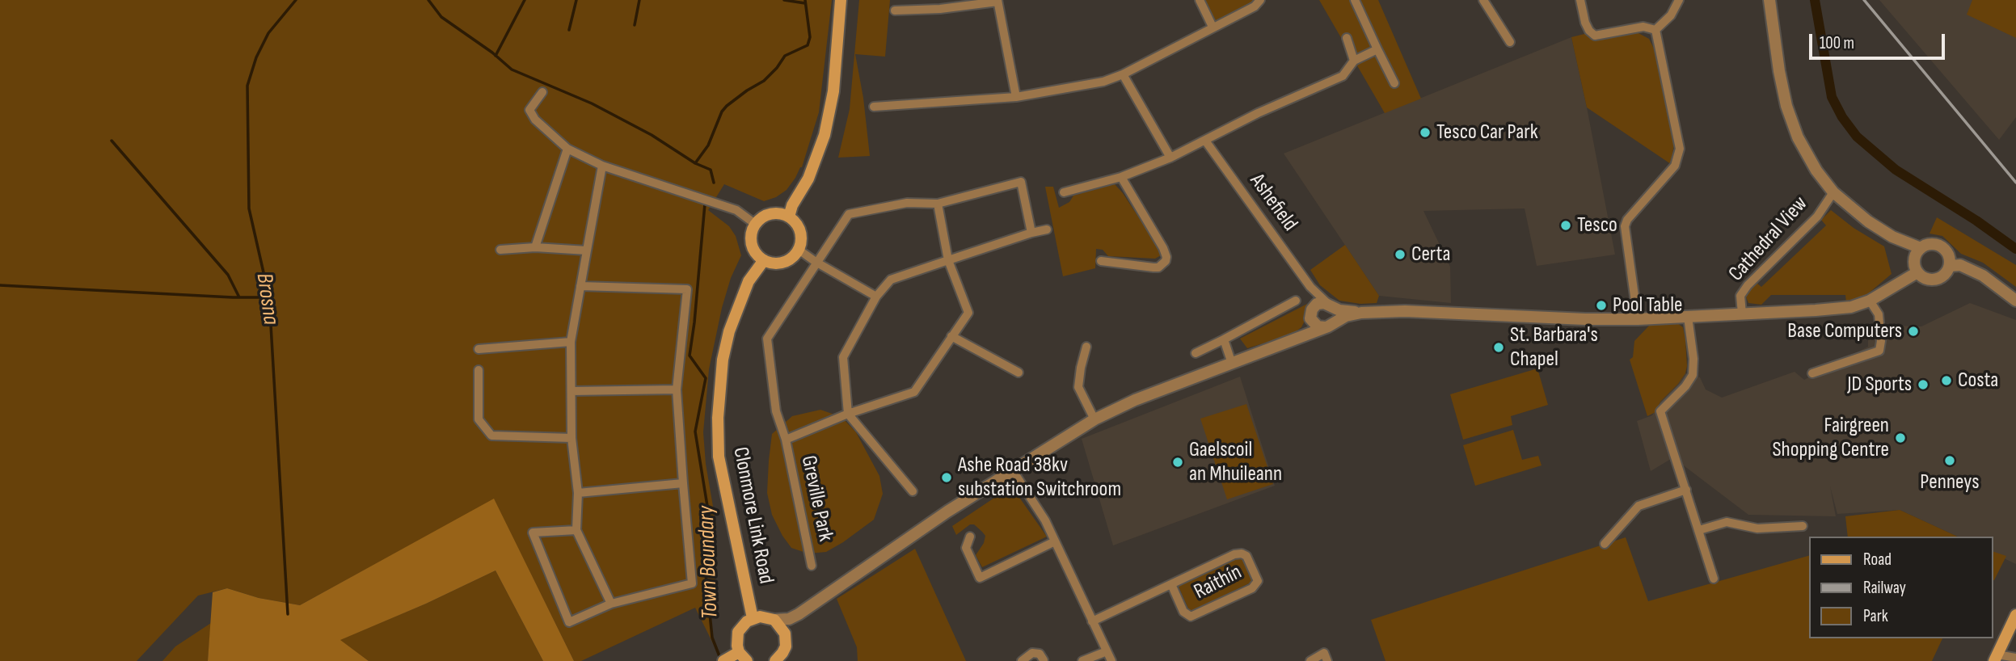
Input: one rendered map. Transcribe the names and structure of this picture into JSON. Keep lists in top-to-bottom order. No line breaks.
{"streets":{"main road":["Clonmore Link Road"],"street":["Ashefield","Cathedral View","Greville Park","Raithín"]},"water":["Brosna","Town Boundary"],"places":["Tesco Car Park","Tesco","Certa","Pool Table","Base Computers","St. Barbara's Chapel","Costa","JD Sports","Fairgreen Shopping Centre","Penneys","Gaelscoil an Mhuileann","Ashe Road 38kv substation Switchroom"],"legend":["Road","Railway","Park"],"scale_bar":"100 m"}
